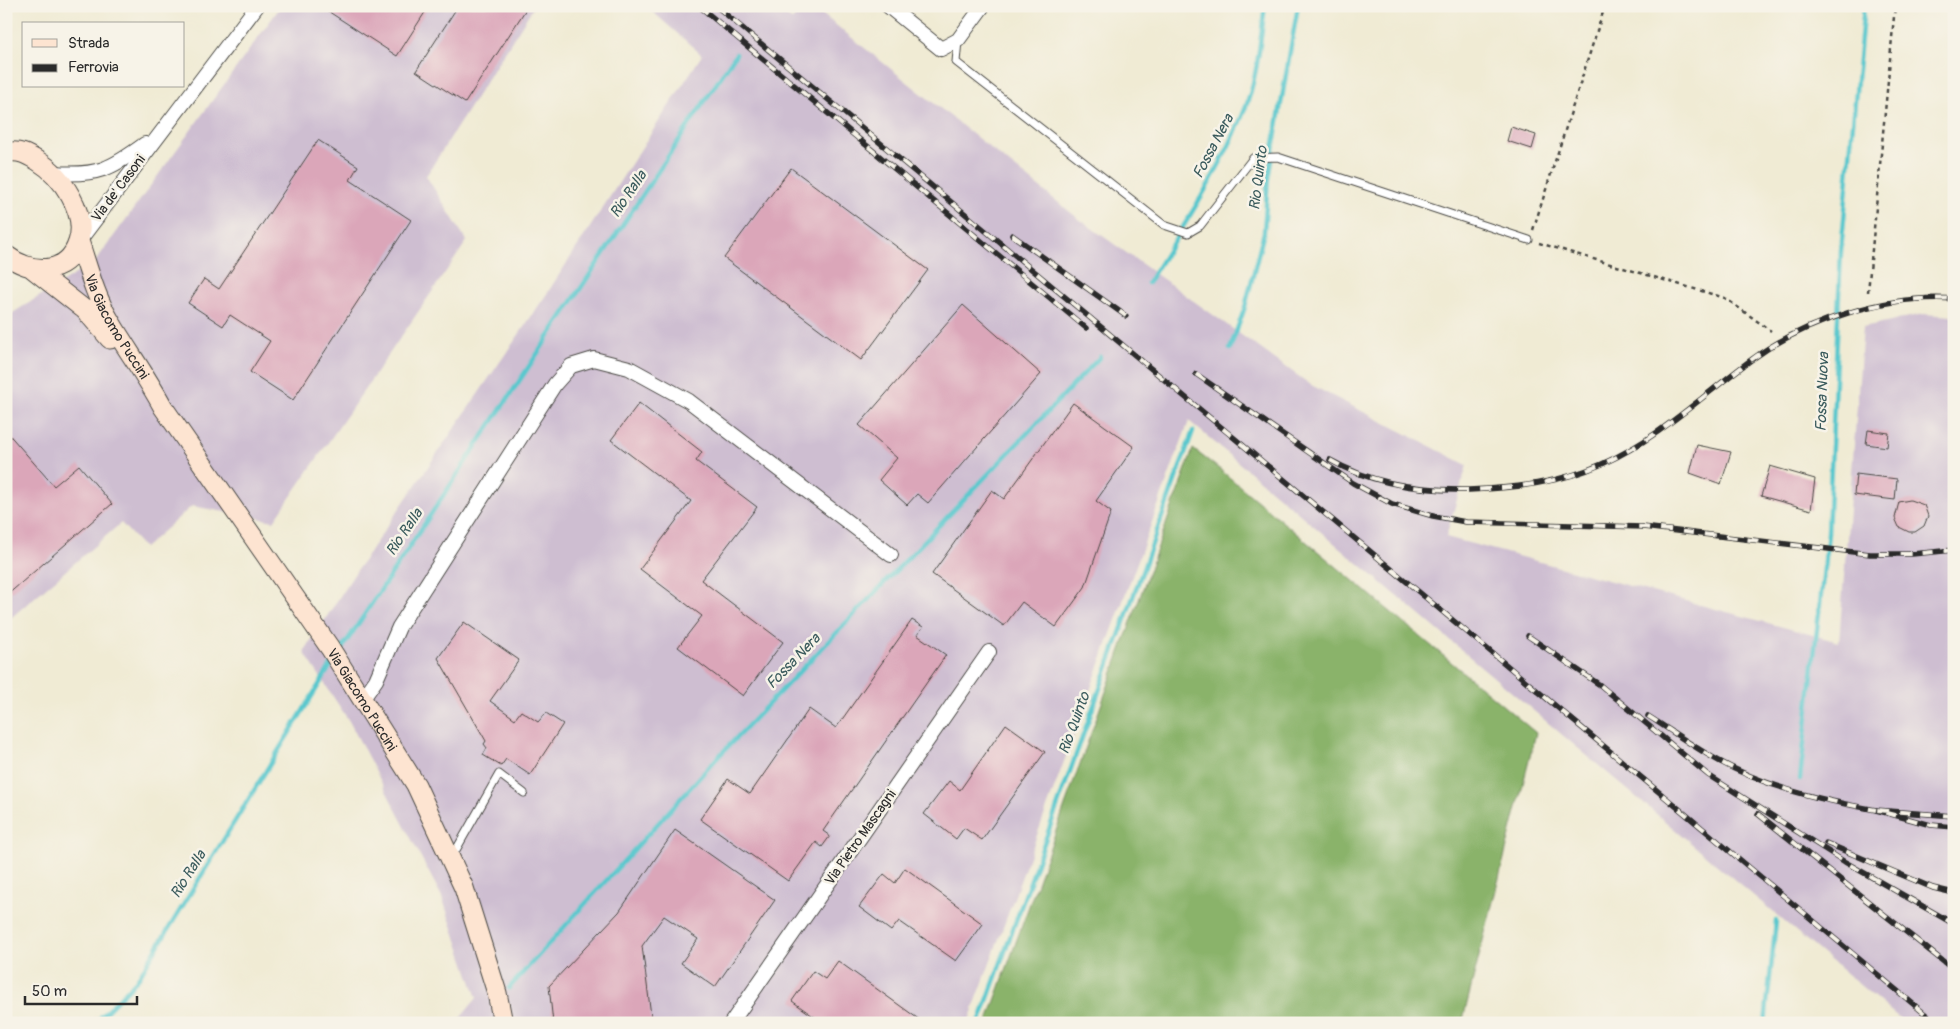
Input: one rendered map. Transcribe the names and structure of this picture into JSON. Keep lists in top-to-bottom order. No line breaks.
{"streets":{"main road":["Via Giacomo Puccini"],"street":["Via de' Casoni","Via Pietro Mascagni"]},"crossings":[["Via de' Casoni","Via Giacomo Puccini"]],"water":["Fossa Nera","Rio Quinto","Rio Ralla","Fossa Nuova"],"legend":["Strada","Ferrovia"],"scale_bar":"50 m"}
